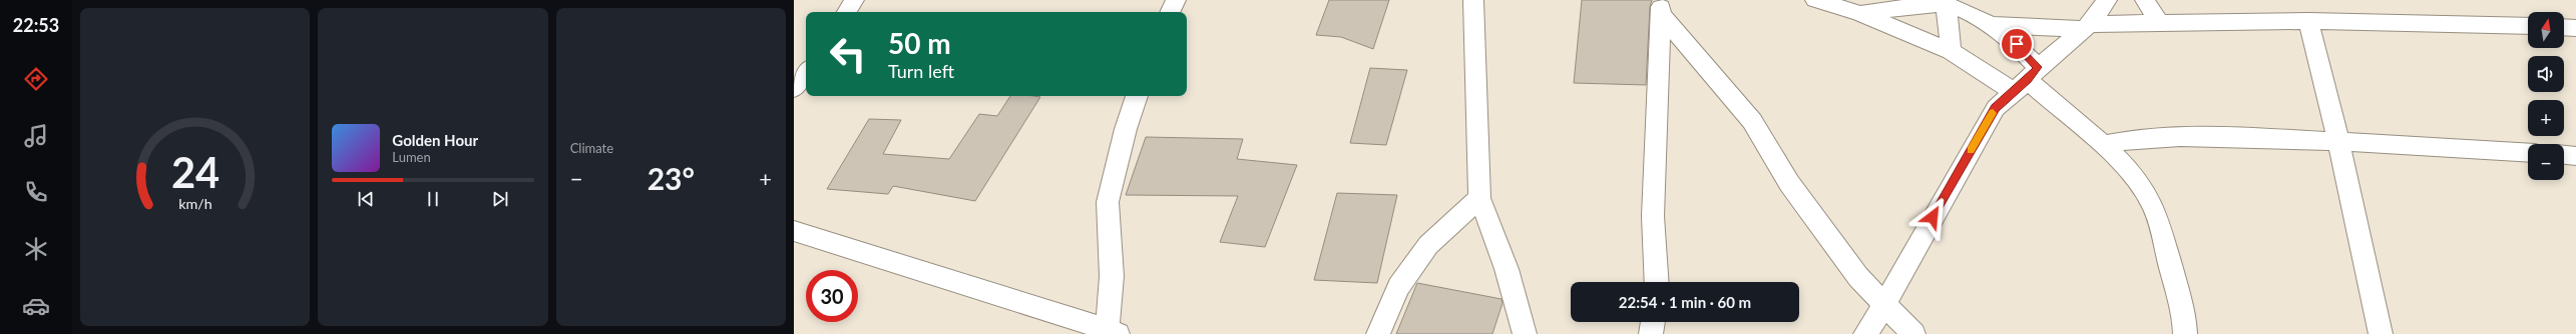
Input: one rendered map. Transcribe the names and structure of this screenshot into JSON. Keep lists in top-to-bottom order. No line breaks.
{"north":"top","page":{"tabs":"22:53","tile":"Climate","map_buttons":["+","−"],"turn":["50 m","Turn left"],"song":["Golden Hour","Lumen"],"heat":["−","23°","+"],"limit":"30","trip":"22:54 · 1 min · 60 m","gauge":["24","km/h"]}}
